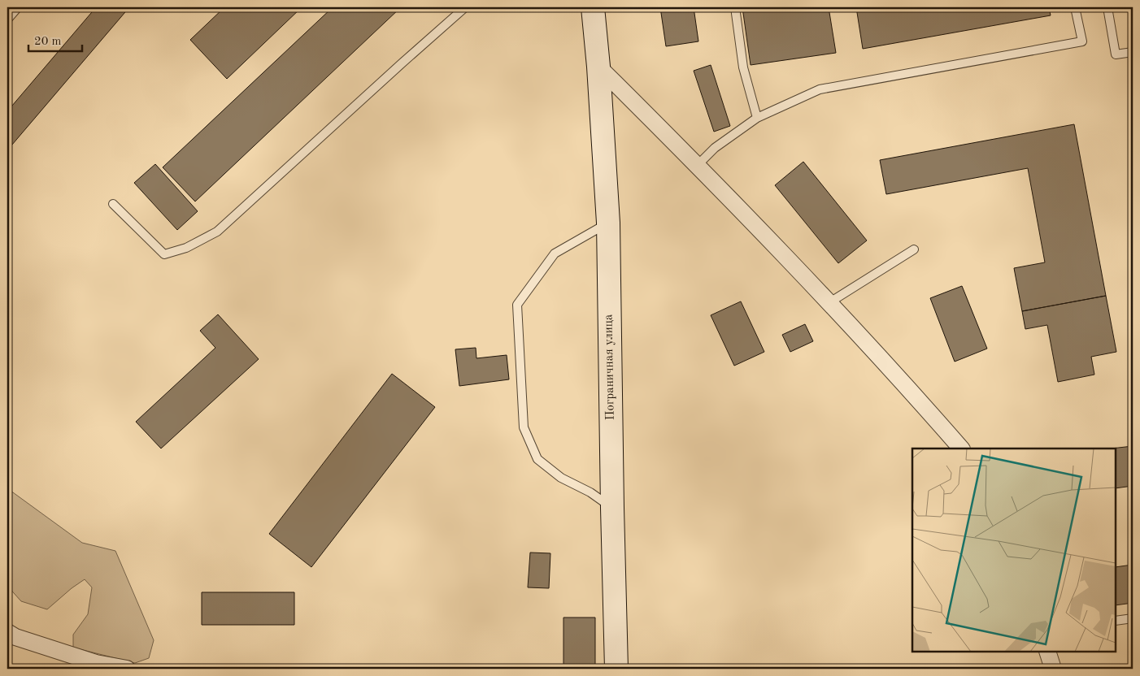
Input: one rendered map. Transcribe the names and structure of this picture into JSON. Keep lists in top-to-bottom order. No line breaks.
{"streets":{"street":["Пограничная улица"]},"scale_bar":"20 m"}
